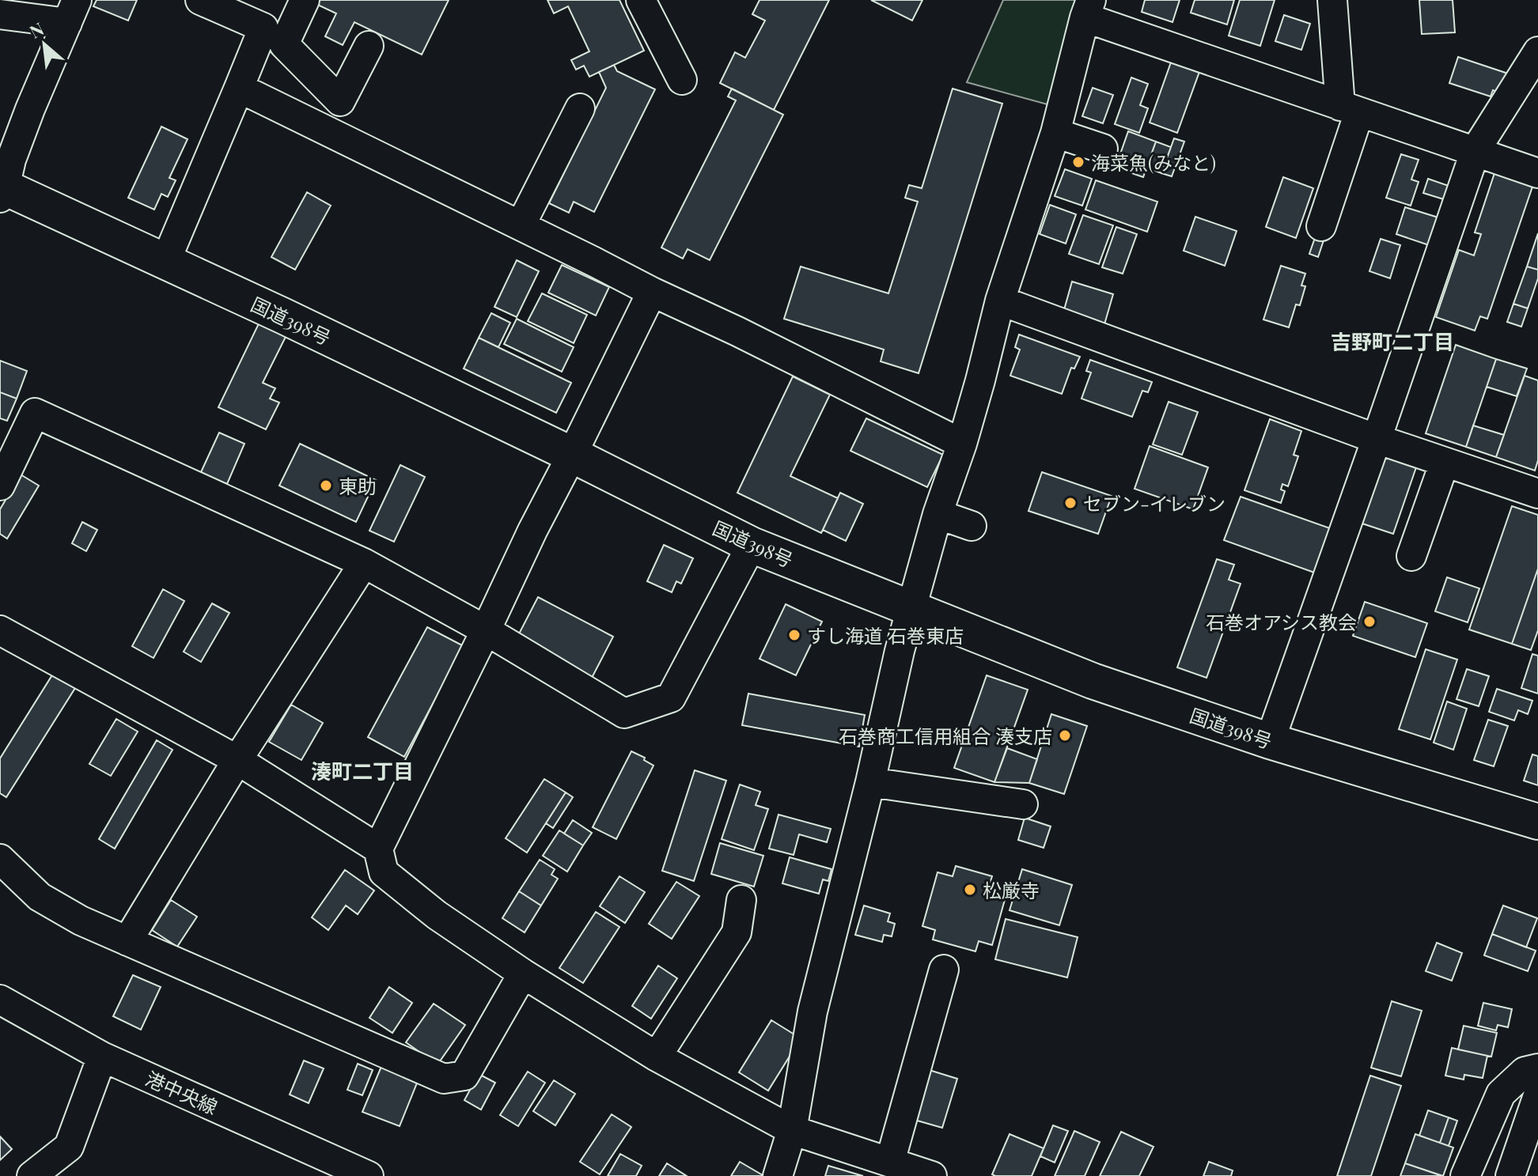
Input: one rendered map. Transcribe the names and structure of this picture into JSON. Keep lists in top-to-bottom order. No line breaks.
{"streets":{"highway":["国道398号"],"street":["港中央線"]},"districts":["吉野町二丁目","湊町二丁目"],"places":["海菜魚(みなと)","東助","セブン-イレブン","石巻オアシス教会","すし海道 石巻東店","石巻商工信用組合 湊支店","松厳寺"],"north":"top left"}
